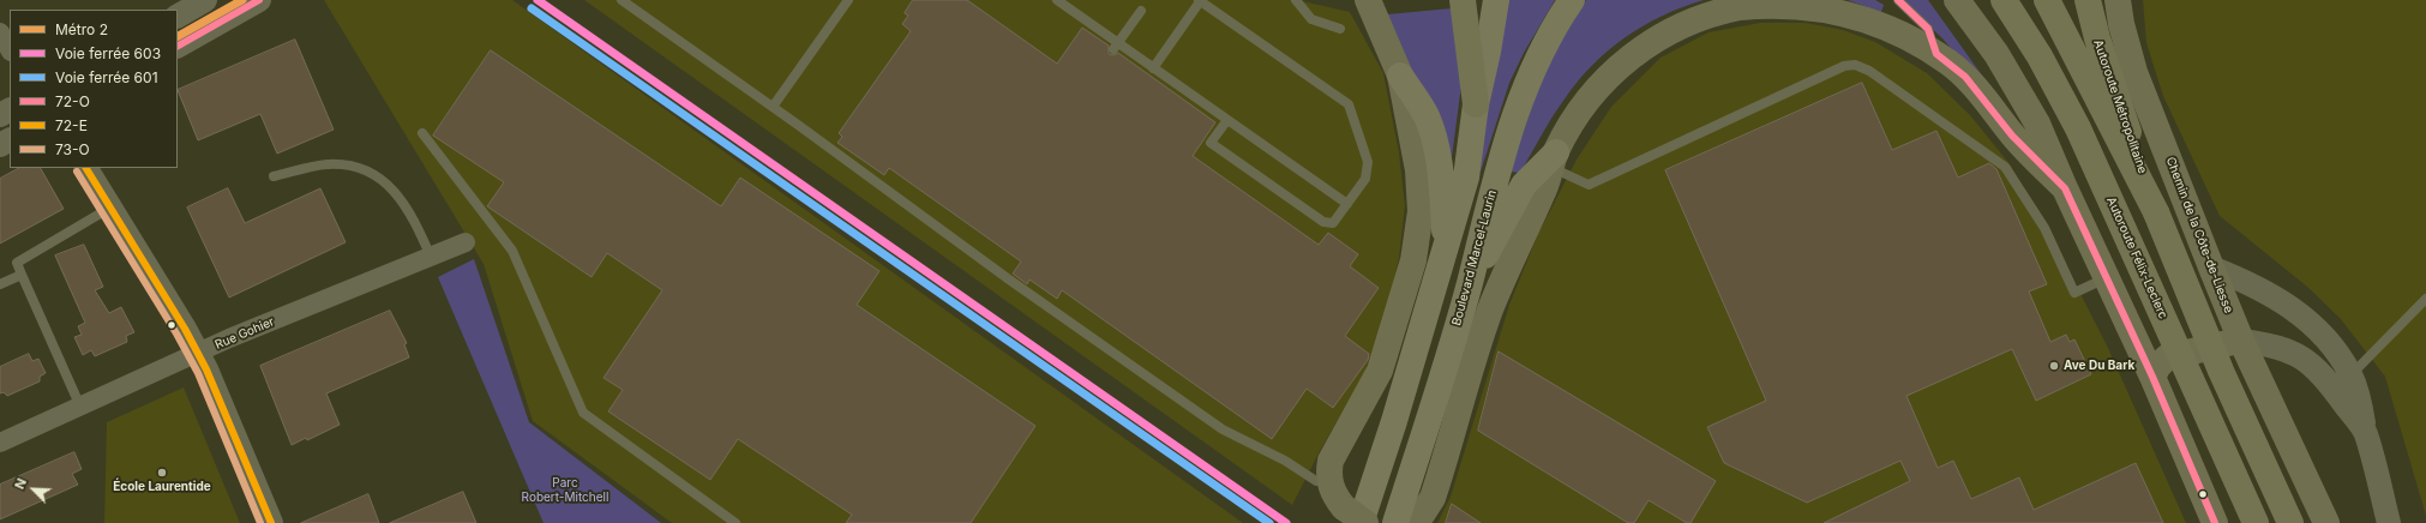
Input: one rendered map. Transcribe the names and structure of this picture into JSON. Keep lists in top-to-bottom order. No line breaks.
{"streets":{"highway":["Autoroute Métropolitaine","Autoroute Félix-Leclerc"],"main road":["Chemin de la Côte-de-Liesse","Boulevard Marcel-Laurin"],"street":["Rue Gohier"]},"parks":["Parc Robert-Mitchell"],"places":["Ave Du Bark","École Laurentide"],"lines":["metro line 2","rail line 603","transit line 72-O","rail line 601","transit line 72-E","transit line 73-O"],"legend":["Métro 2","Voie ferrée 603","Voie ferrée 601","72-O","72-E","73-O"],"north":"top left"}
